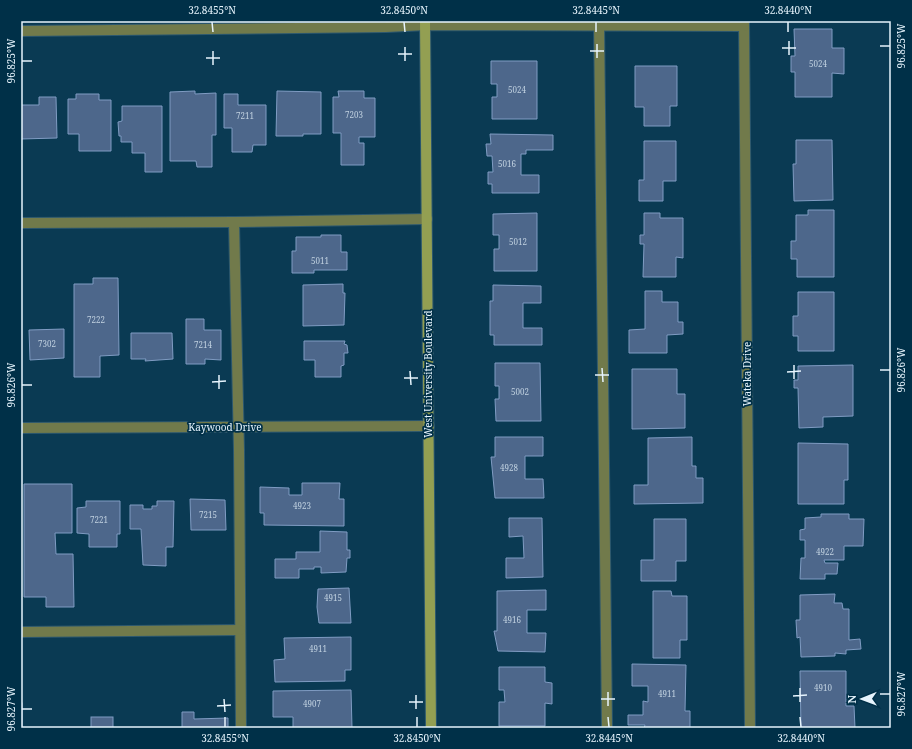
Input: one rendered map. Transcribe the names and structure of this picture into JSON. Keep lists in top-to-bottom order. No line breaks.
{"streets":{"street":["West University Boulevard","Wateka Drive","Kaywood Drive"]},"crossings":[["West University Boulevard","Kaywood Drive"]],"house_numbers":["5024","5024","7203","7211","5016","5012","5011","7222","7302","7214","5002","4928","4923","7215","7221","4922","4915","4916","4911","4910","4911","4907"],"north":"left","coordinates":["32.8455°N","32.8450°N","32.8445°N","32.8440°N","96.825°W","96.826°W","96.827°W"]}
